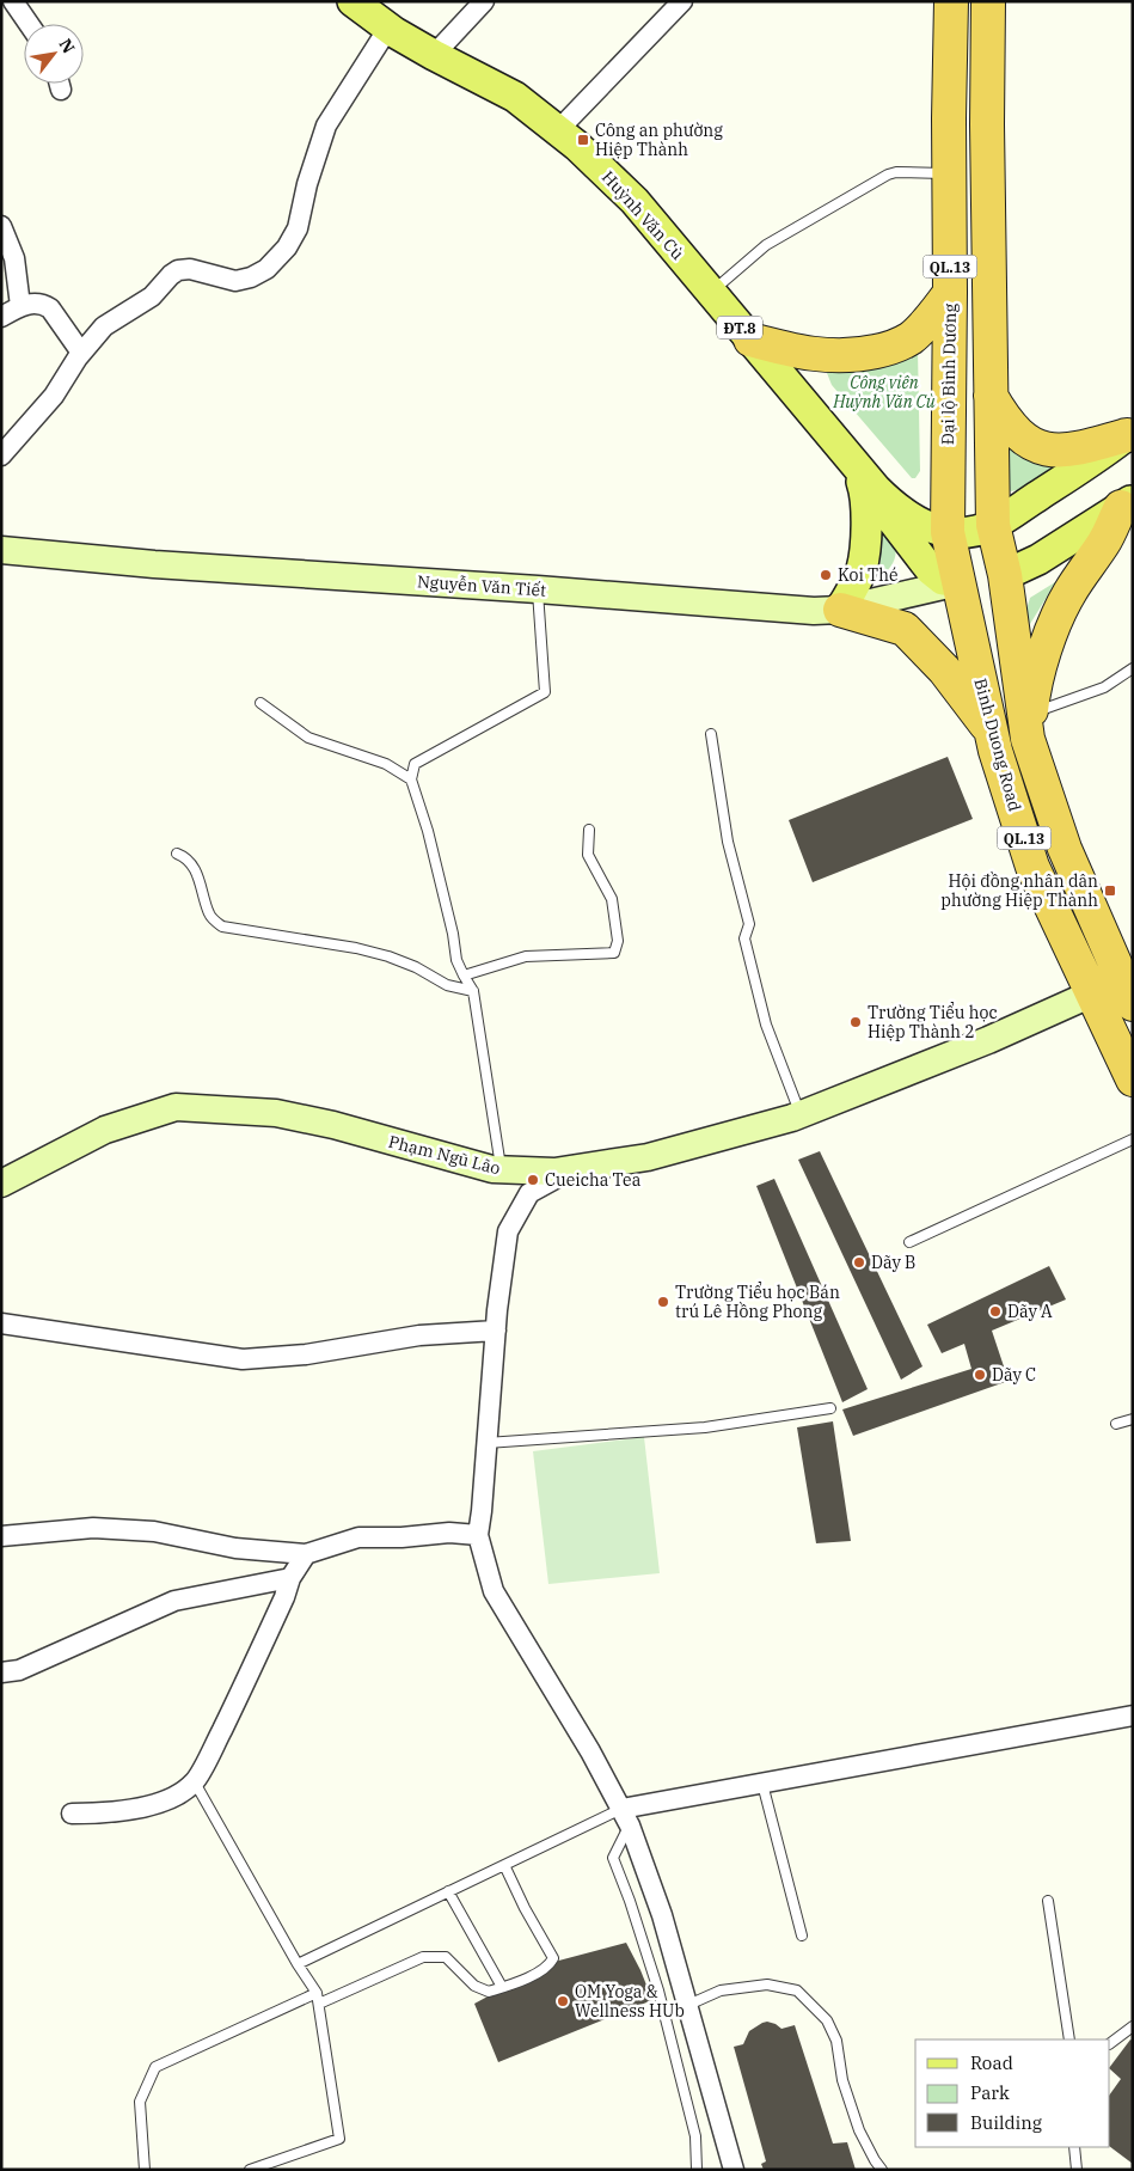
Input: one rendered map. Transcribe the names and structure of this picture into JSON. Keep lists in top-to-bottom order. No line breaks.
{"streets":{"highway":["QL.13","Đại lộ Bình Dương","Binh Duong Road"],"main road":["Huỳnh Văn Cù","ĐT.8"],"street":["Nguyễn Văn Tiết","Phạm Ngũ Lão"]},"crossings":[["Huỳnh Văn Cù","Đại lộ Bình Dương"],["Huỳnh Văn Cù","Binh Duong Road"],["QL.13","Binh Duong Road"],["Đại lộ Bình Dương","Binh Duong Road"],["Nguyễn Văn Tiết","Binh Duong Road"],["Binh Duong Road","Phạm Ngũ Lão"]],"parks":["Công viên Huỳnh Văn Cù"],"places":{"transit":["Công an phường Hiệp Thành","Hội đồng nhân dân phường Hiệp Thành"],"other":["Koi Thé","Trường Tiểu học Hiệp Thành 2","Cueicha Tea","Dãy B","Trường Tiểu học Bán trú Lê Hồng Phong","Dãy A","Dãy C","OM Yoga & Wellness HUb"]},"legend":["Road","Park","Building"],"north":"top right"}
